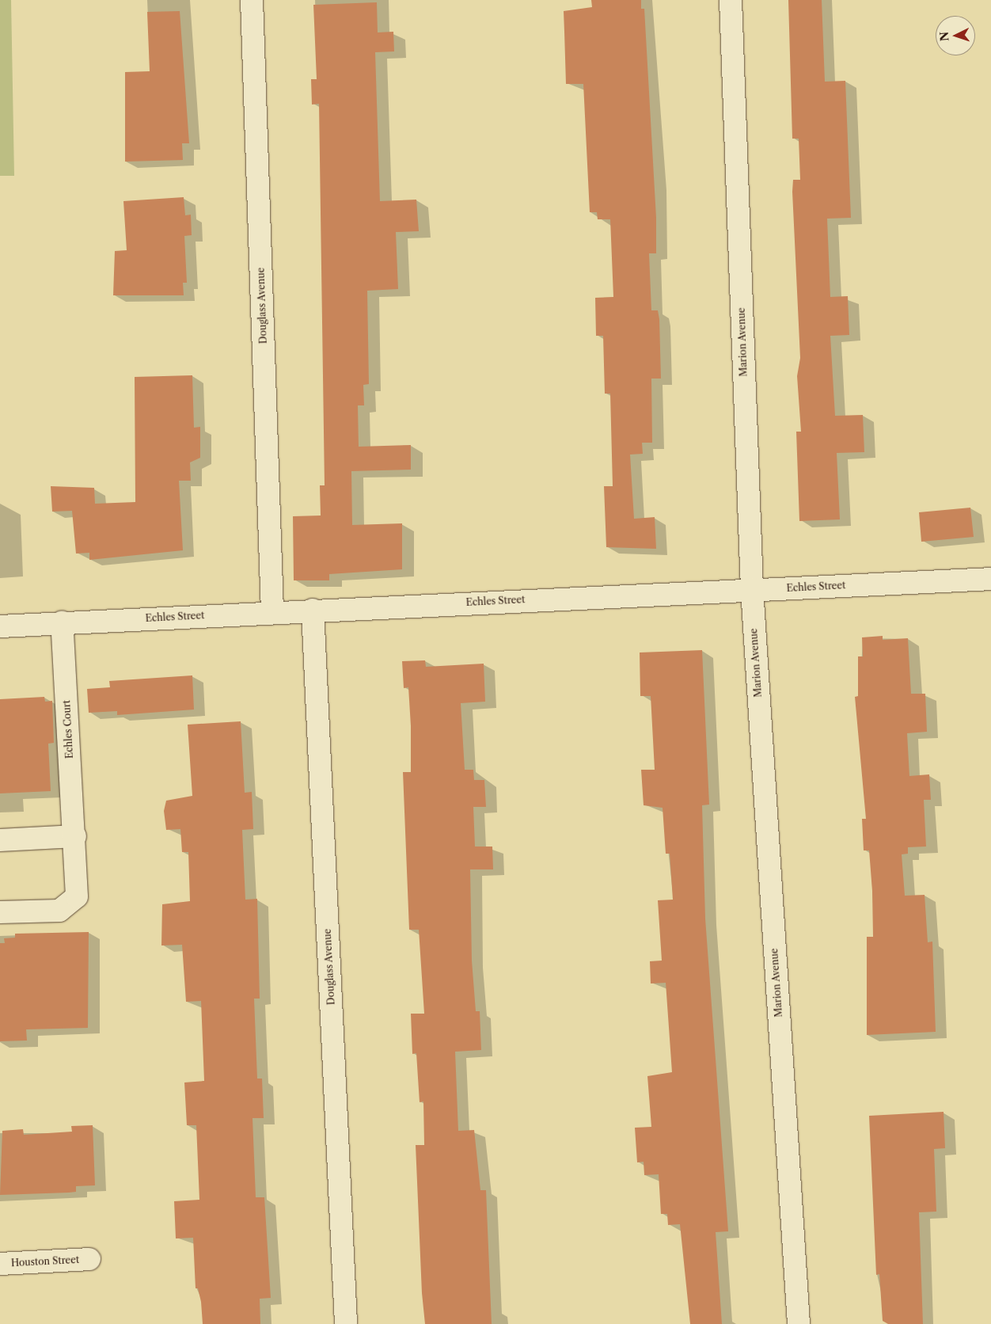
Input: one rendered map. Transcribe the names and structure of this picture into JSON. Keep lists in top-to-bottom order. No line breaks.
{"streets":{"street":["Douglass Avenue","Marion Avenue","Echles Street","Echles Court","Houston Street"]},"crossings":[["Douglass Avenue","Echles Street"],["Marion Avenue","Echles Street"],["Echles Street","Echles Court"]],"north":"left"}
